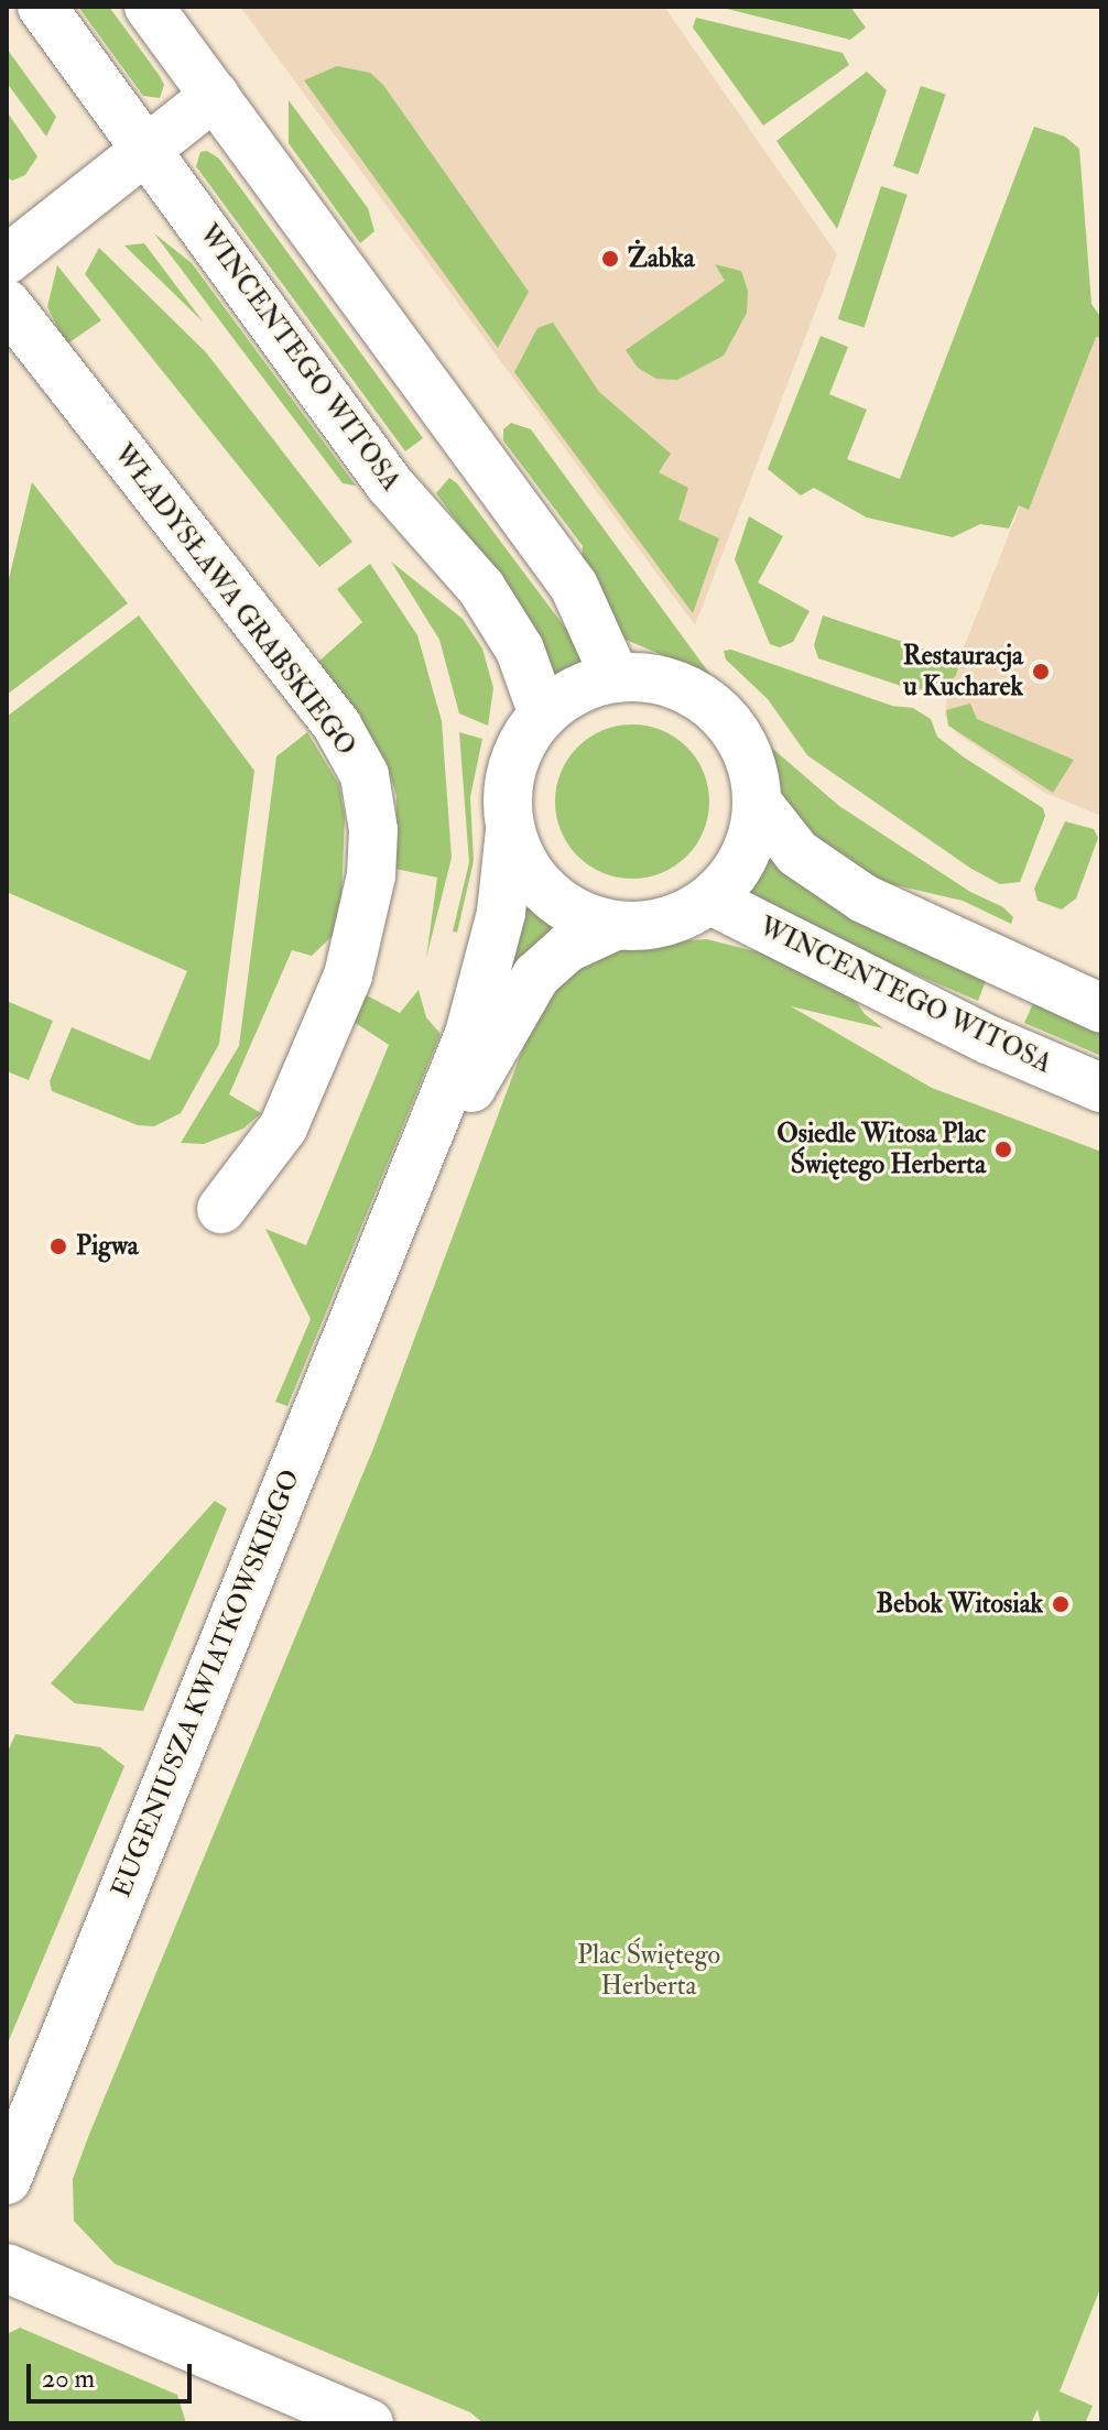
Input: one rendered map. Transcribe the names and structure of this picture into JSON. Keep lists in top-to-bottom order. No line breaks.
{"streets":{"street":["WINCENTEGO WITOSA","WŁADYSŁAWA GRABSKIEGO","EUGENIUSZA KWIATKOWSKIEGO"]},"crossings":[["WINCENTEGO WITOSA","EUGENIUSZA KWIATKOWSKIEGO"]],"parks":["Plac Świętego Herberta"],"places":["Żabka","Restauracja u Kucharek","Osiedle Witosa Plac Świętego Herberta","Pigwa","Bebok Witosiak"],"scale_bar":"20 m"}
